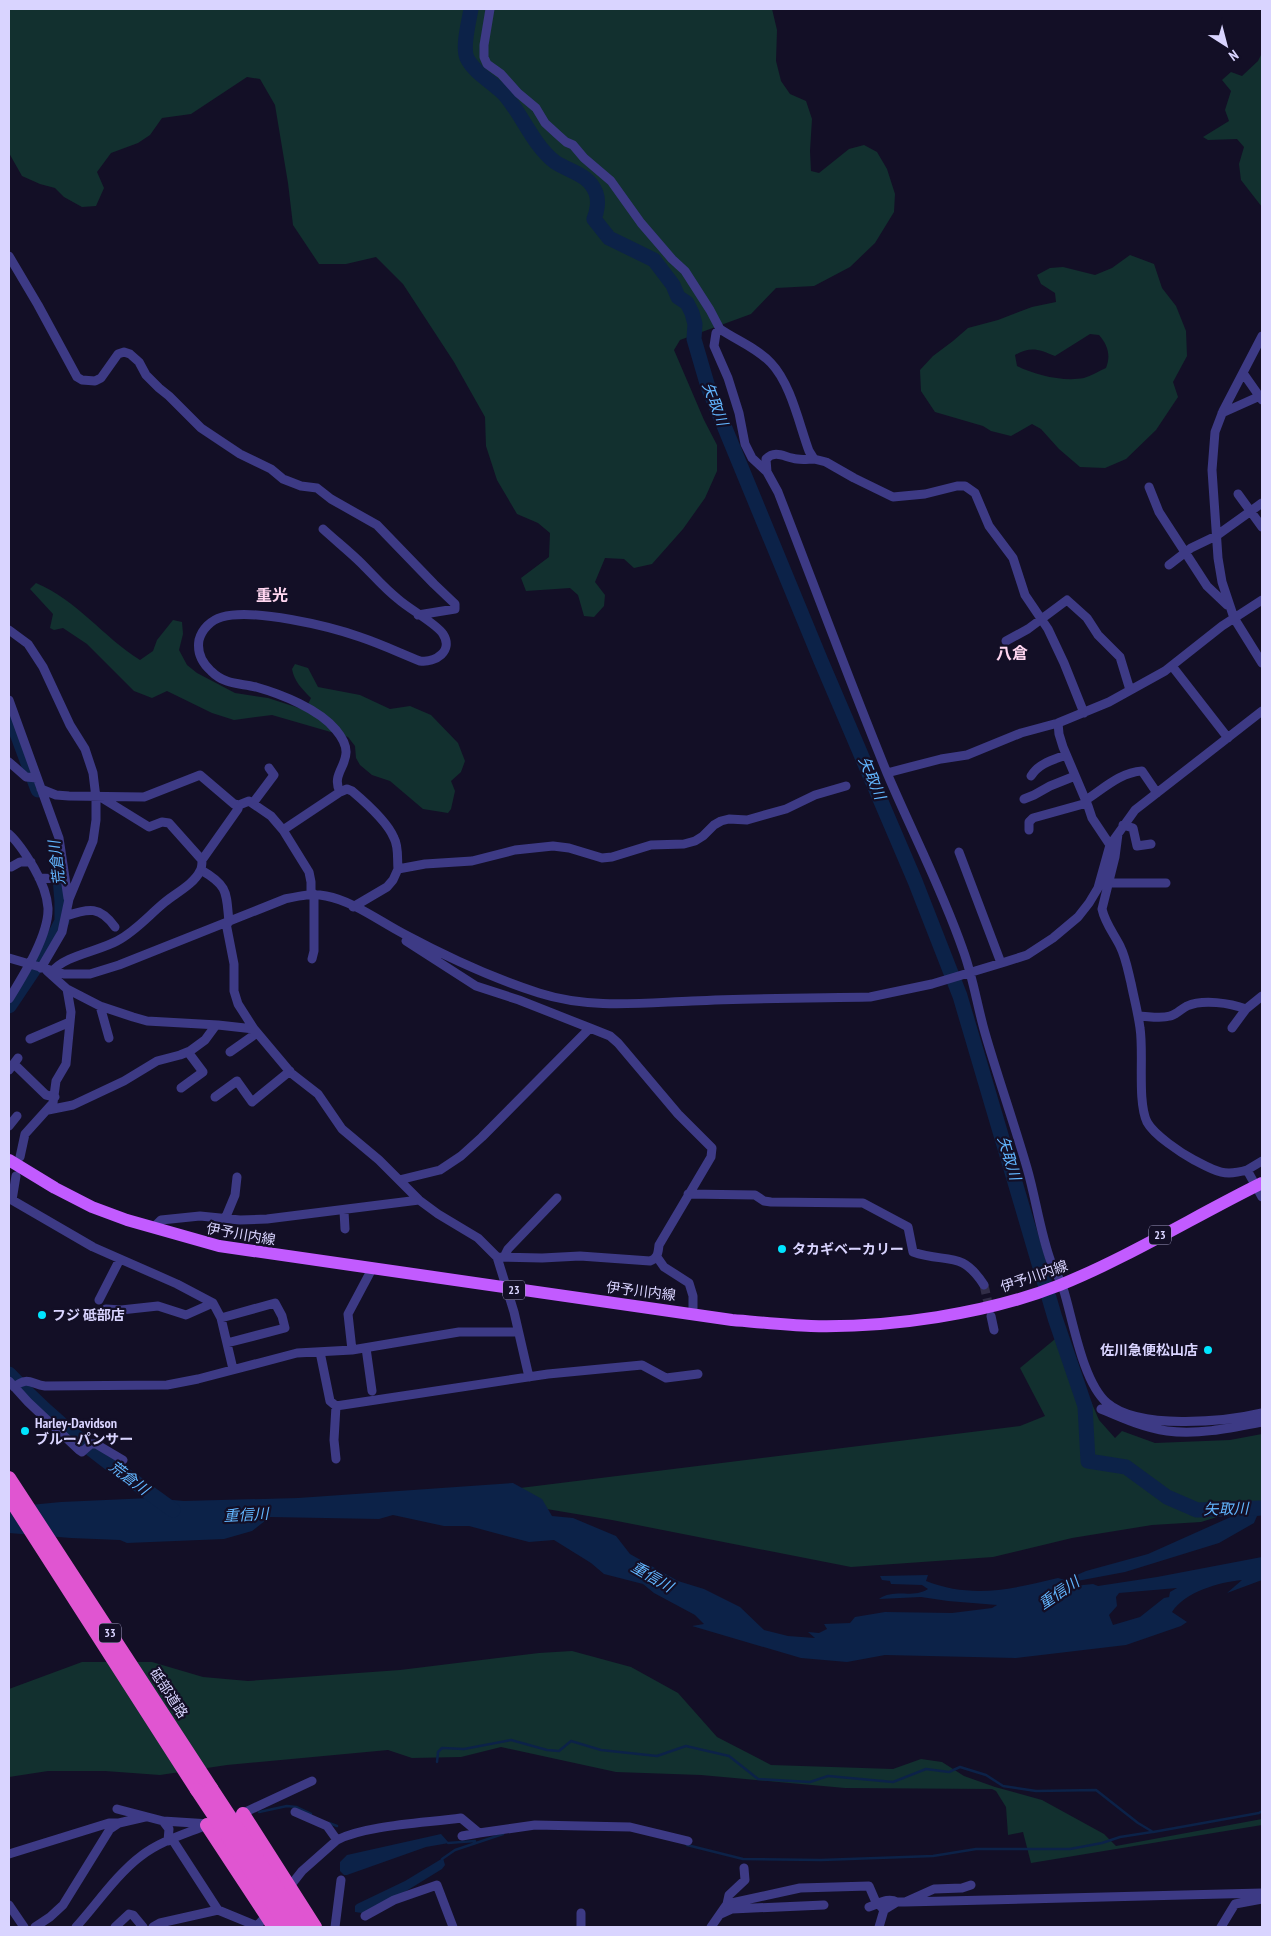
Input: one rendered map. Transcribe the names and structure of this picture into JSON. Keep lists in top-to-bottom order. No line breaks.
{"streets":{"highway":["33","砥部道路"],"main road":["伊予川内線","23"]},"crossings":[["33","砥部道路"]],"districts":["重光","八倉"],"water":["矢取川","荒倉川","重信川"],"places":["タカギベーカリー","フジ 砥部店","佐川急便松山店","Harley-Davidson ブルーパンサー"],"north":"bottom right"}
